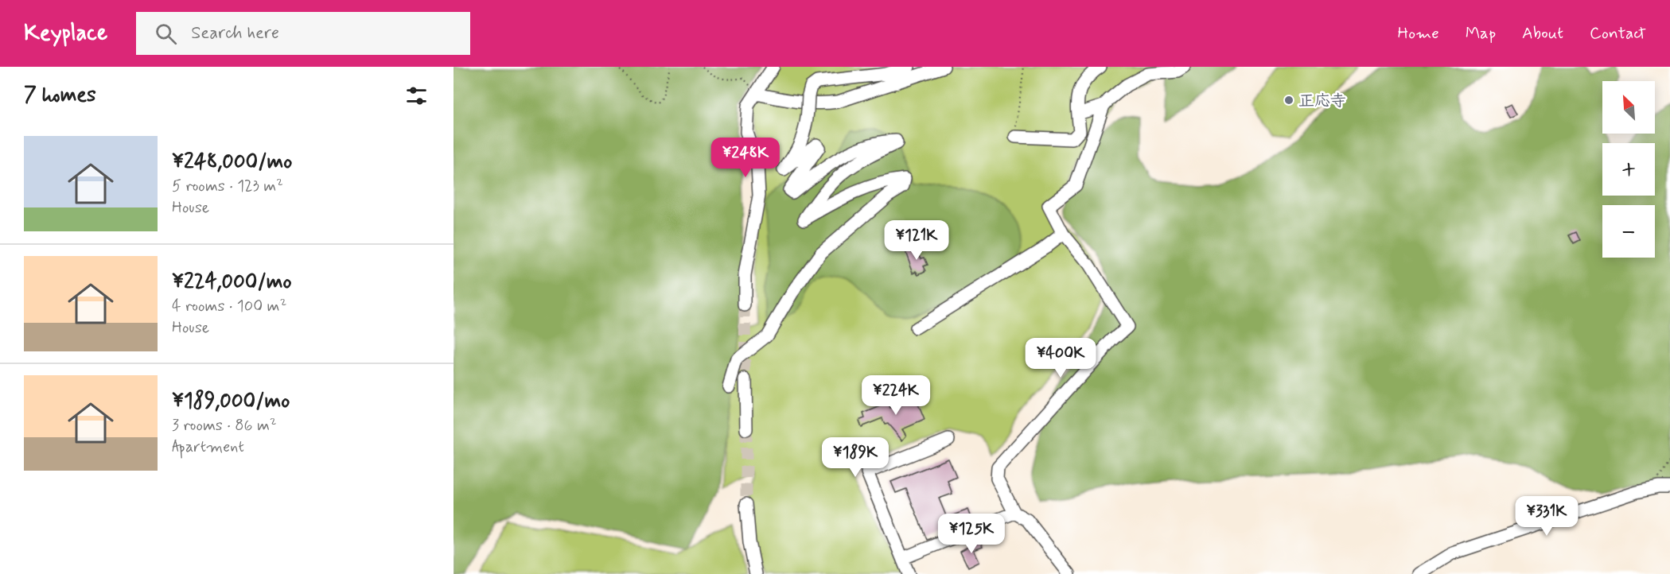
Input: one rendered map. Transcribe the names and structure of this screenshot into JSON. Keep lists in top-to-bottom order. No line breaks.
{"places":["正応寺"],"north":"top left","page":{"header":"Keyplace","search":"Search here","nav":["Home","Map","About","Contact"],"heading":"7 homes","map_buttons":["+","−"],"list":[{"name":"¥248,000/mo","note":"5 rooms · 123 m² · House"},{"name":"¥224,000/mo","note":"4 rooms · 100 m² · House"},{"name":"¥189,000/mo","note":"3 rooms · 86 m² · Apartment"}],"price":["¥248K","¥121K","¥400K","¥224K","¥189K","¥331K","¥125K"]}}
